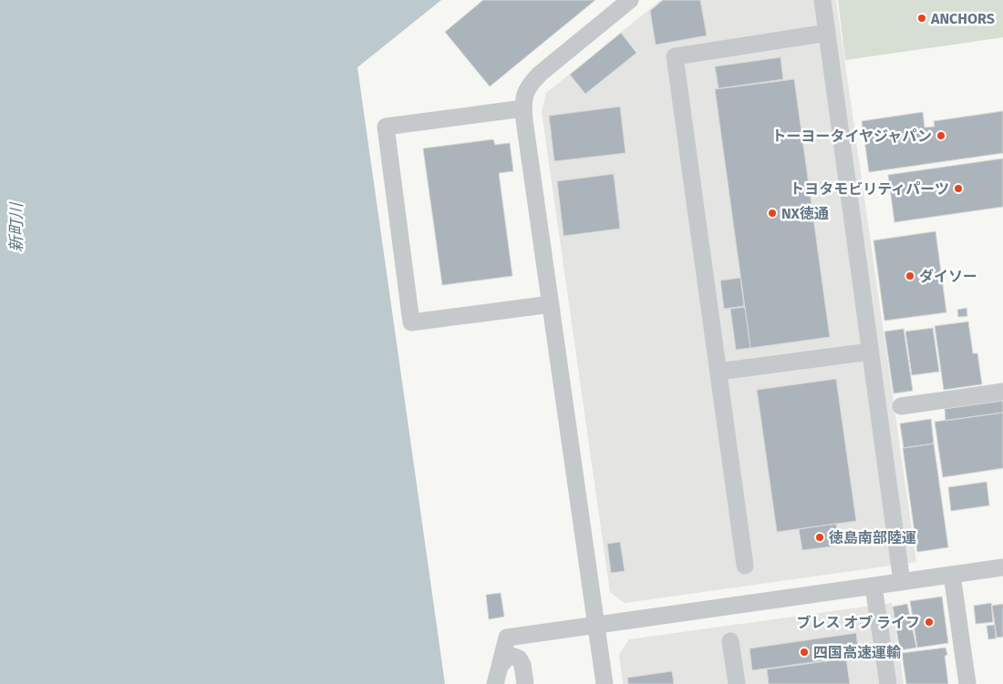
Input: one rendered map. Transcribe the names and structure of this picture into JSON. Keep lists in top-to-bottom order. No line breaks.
{"water":["新町川"],"places":["ANCHORS","トーヨータイヤジャパン","トヨタモビリティパーツ","NX徳通","ダイソー","徳島南部陸運","ブレス オブ ライフ","四国高速運輸"]}
